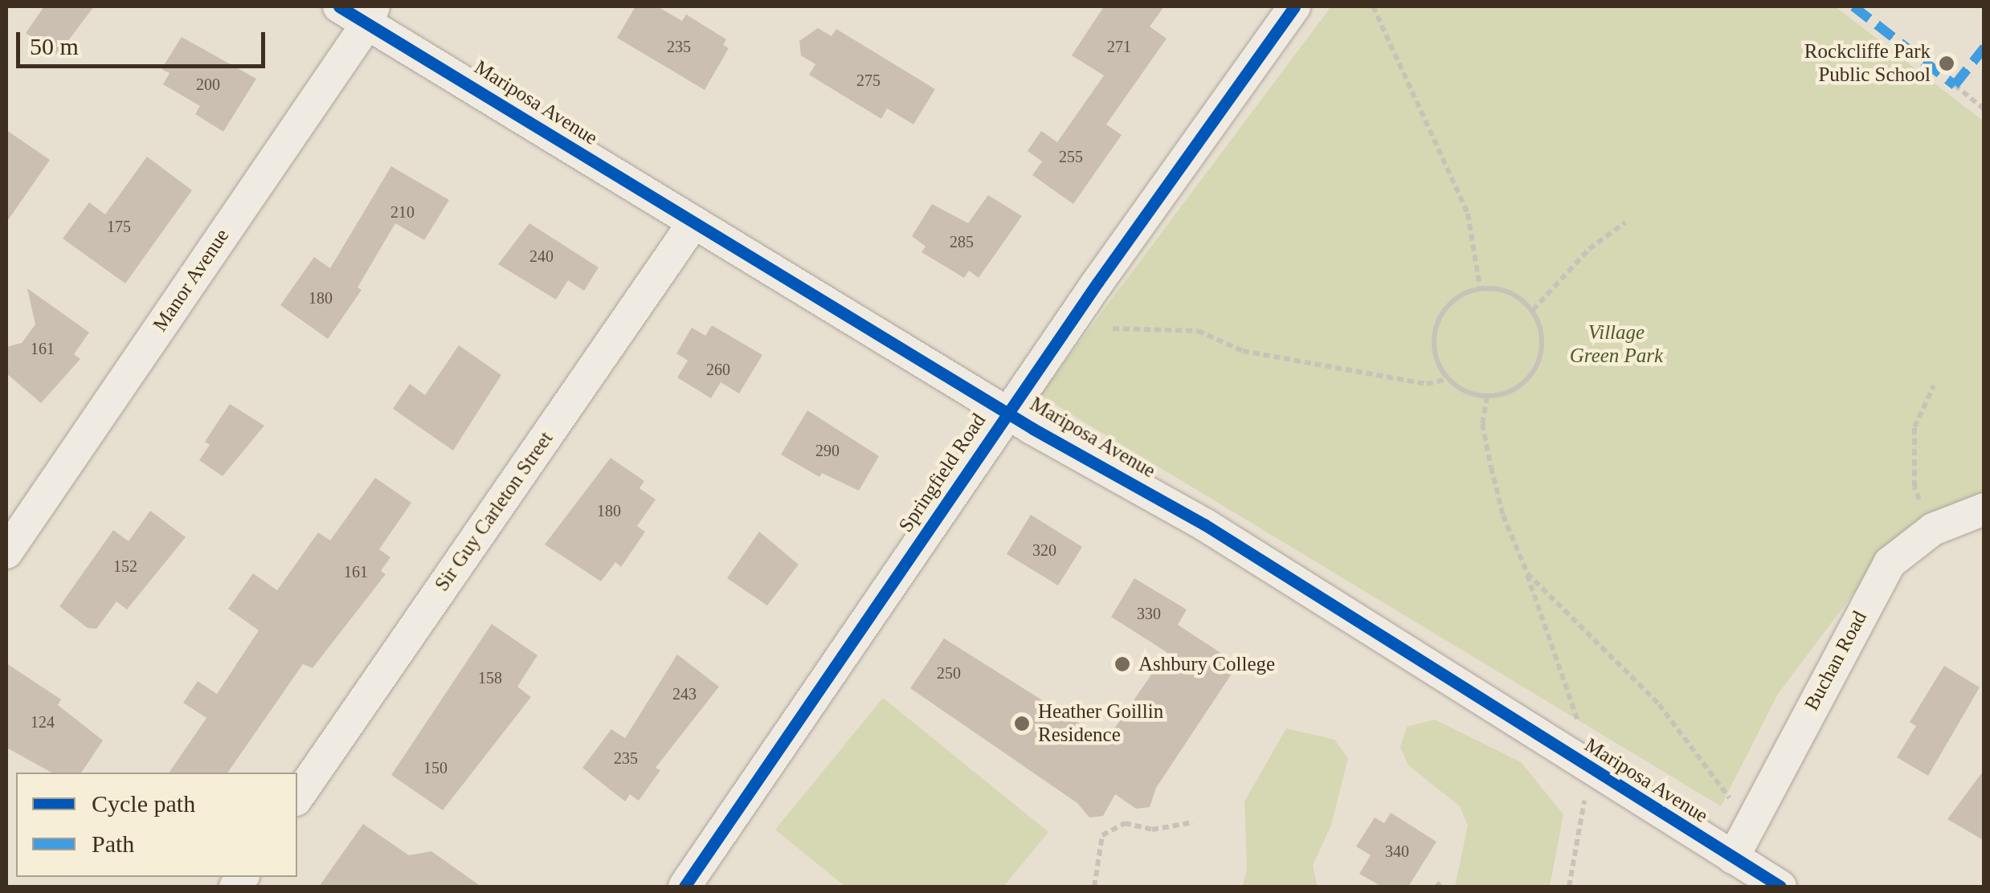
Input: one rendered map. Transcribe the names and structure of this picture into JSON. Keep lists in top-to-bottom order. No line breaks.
{"streets":{"street":["Mariposa Avenue","Manor Avenue","Springfield Road","Sir Guy Carleton Street","Buchan Road"]},"crossings":[["Mariposa Avenue","Manor Avenue"],["Mariposa Avenue","Springfield Road"],["Mariposa Avenue","Sir Guy Carleton Street"],["Mariposa Avenue","Buchan Road"]],"parks":["Village Green Park"],"places":["Rockcliffe Park Public School","Ashbury College","Heather Goillin Residence"],"house_numbers":["235","271","275","200","255","210","175","285","240","180","161","260","290","180","320","152","161","330","250","158","243","124","235","150","340"],"legend":["Cycle path","Path"],"scale_bar":"50 m"}
